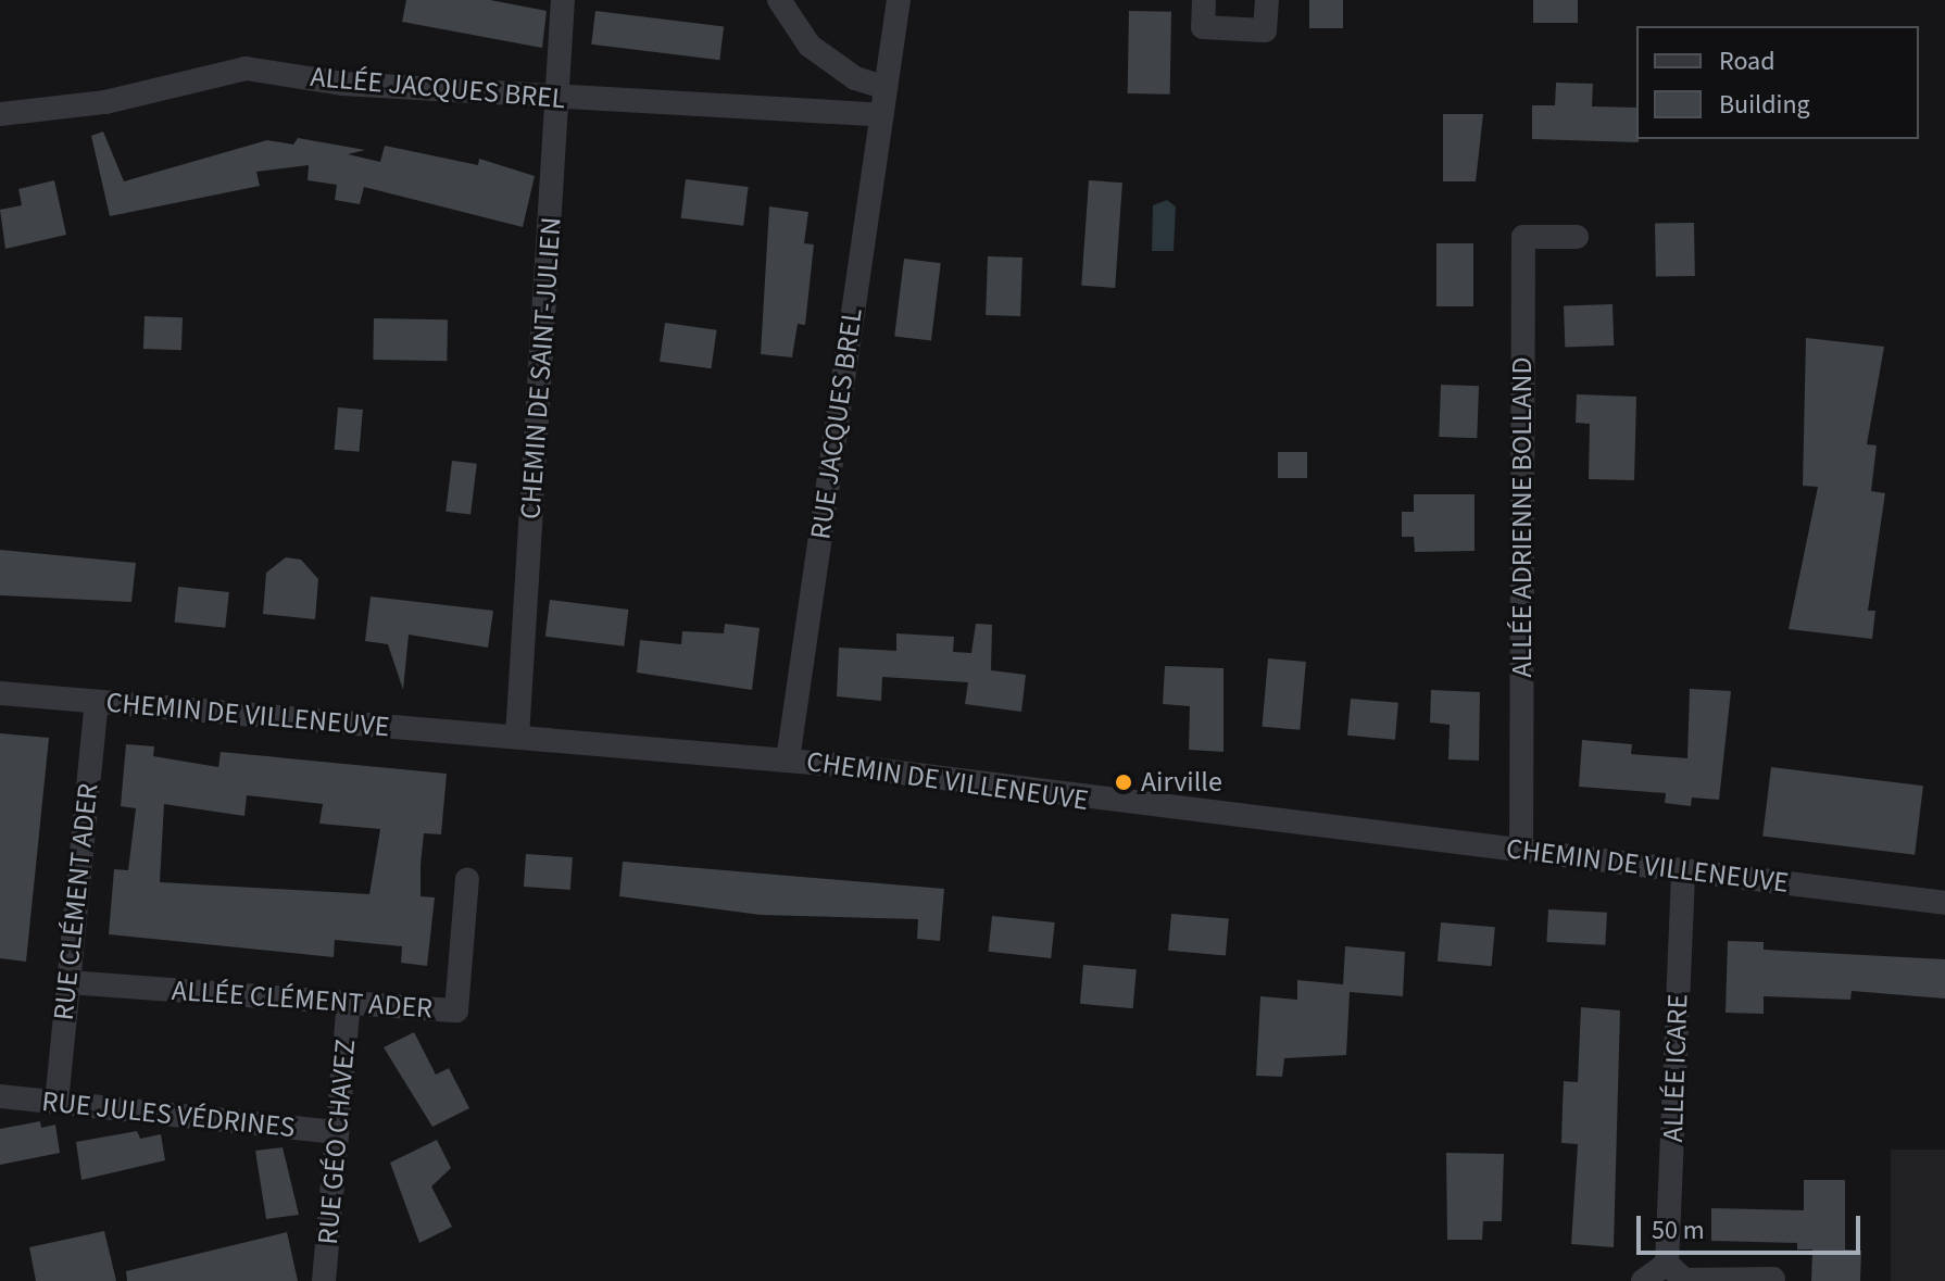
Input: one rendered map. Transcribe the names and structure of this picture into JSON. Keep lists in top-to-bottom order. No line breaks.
{"streets":{"street":["ALLÉE JACQUES BREL","CHEMIN DE SAINT-JULIEN","RUE JACQUES BREL","ALLÉE ADRIENNE BOLLAND","CHEMIN DE VILLENEUVE","RUE CLÉMENT ADER","ALLÉE CLÉMENT ADER","ALLÉE ICARE","RUE JULES VÉDRINES","RUE GÉO CHAVEZ"]},"crossings":[["ALLÉE JACQUES BREL","CHEMIN DE SAINT-JULIEN"],["ALLÉE JACQUES BREL","RUE JACQUES BREL"],["CHEMIN DE SAINT-JULIEN","CHEMIN DE VILLENEUVE"],["RUE JACQUES BREL","CHEMIN DE VILLENEUVE"],["ALLÉE ADRIENNE BOLLAND","CHEMIN DE VILLENEUVE"],["CHEMIN DE VILLENEUVE","RUE CLÉMENT ADER"],["CHEMIN DE VILLENEUVE","ALLÉE ICARE"],["RUE CLÉMENT ADER","ALLÉE CLÉMENT ADER"],["RUE CLÉMENT ADER","RUE JULES VÉDRINES"],["ALLÉE CLÉMENT ADER","RUE GÉO CHAVEZ"],["RUE JULES VÉDRINES","RUE GÉO CHAVEZ"]],"places":["Airville"],"legend":["Road","Building"],"scale_bar":"50 m"}
